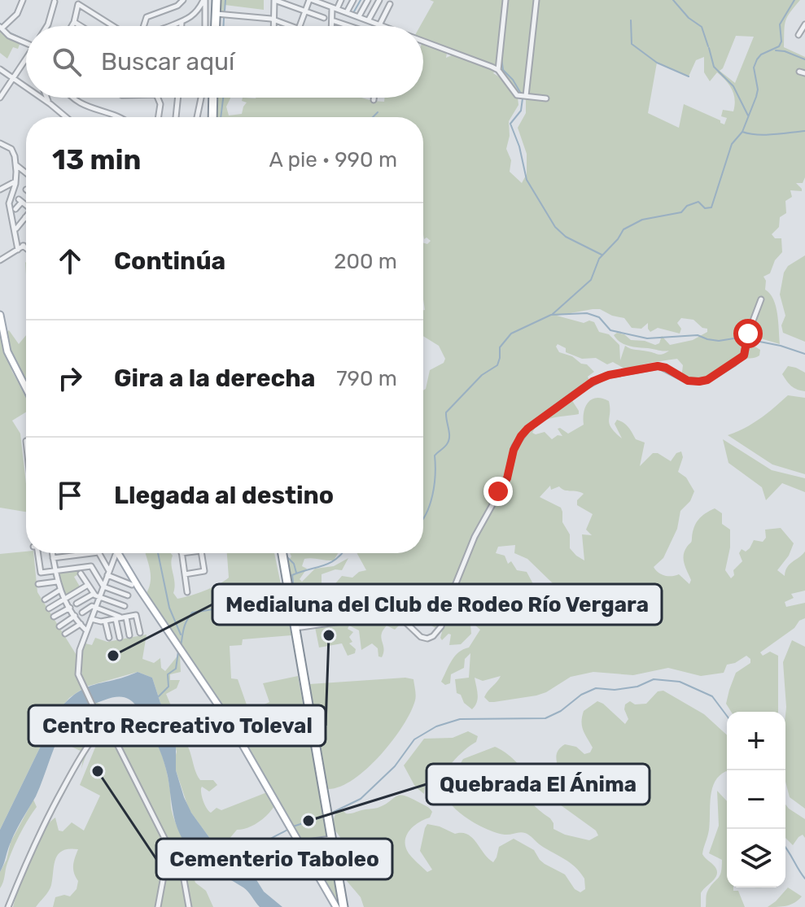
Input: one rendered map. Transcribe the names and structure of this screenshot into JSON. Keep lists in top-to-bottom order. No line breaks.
{"places":["Centro Recreativo Toleval","Medialuna del Club de Rodeo Río Vergara","Cementerio Taboleo","Quebrada El Ánima"],"page":{"search":"Buscar aquí","heading":["13 min","A pie · 990 m"],"list":[["Continúa","200 m"],["Gira a la derecha","790 m"],"Llegada al destino"],"map_buttons":["+","−"]}}
